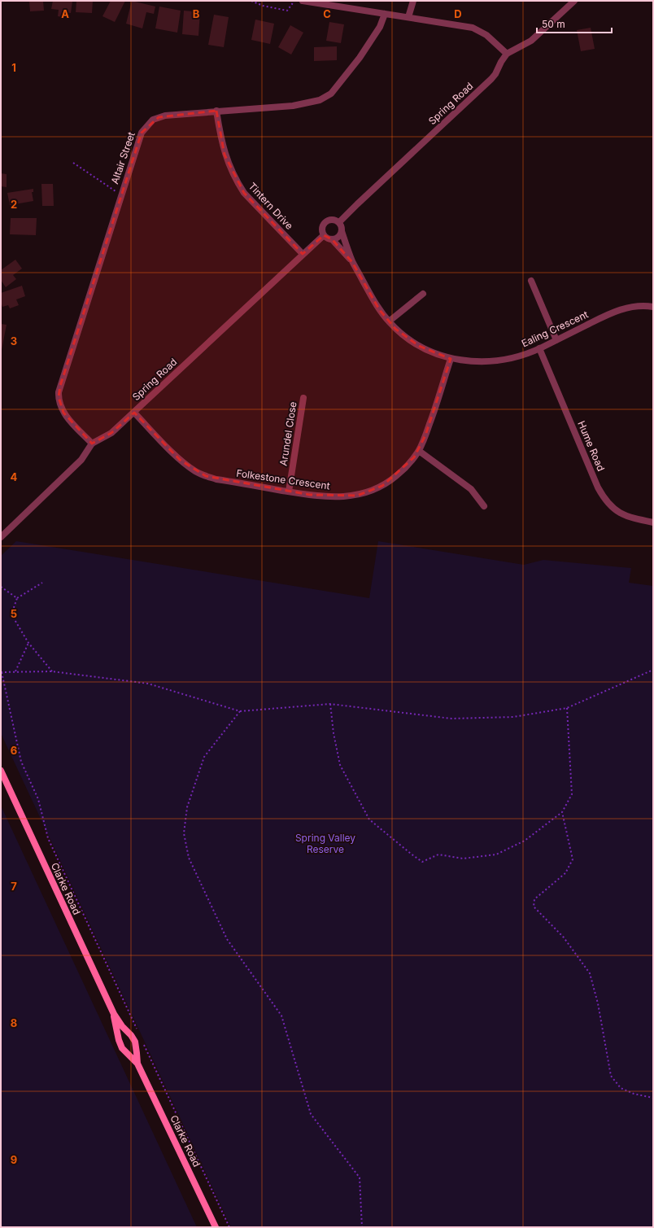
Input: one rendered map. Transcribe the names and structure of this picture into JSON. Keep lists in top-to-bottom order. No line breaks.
{"streets":{"main road":["Clarke Road"],"street":["Spring Road","Altair Street","Tintern Drive","Ealing Crescent","Arundel Close","Hume Road","Folkestone Crescent"]},"crossings":[["Spring Road","Altair Street"],["Spring Road","Tintern Drive"],["Spring Road","Ealing Crescent"],["Spring Road","Folkestone Crescent"],["Altair Street","Tintern Drive"],["Ealing Crescent","Hume Road"],["Ealing Crescent","Folkestone Crescent"],["Arundel Close","Folkestone Crescent"]],"parks":["Spring Valley Reserve"],"scale_bar":"50 m","grid":{"columns":["A","B","C","D"],"rows":["1","2","3","4","5","6","7","8","9"]}}
